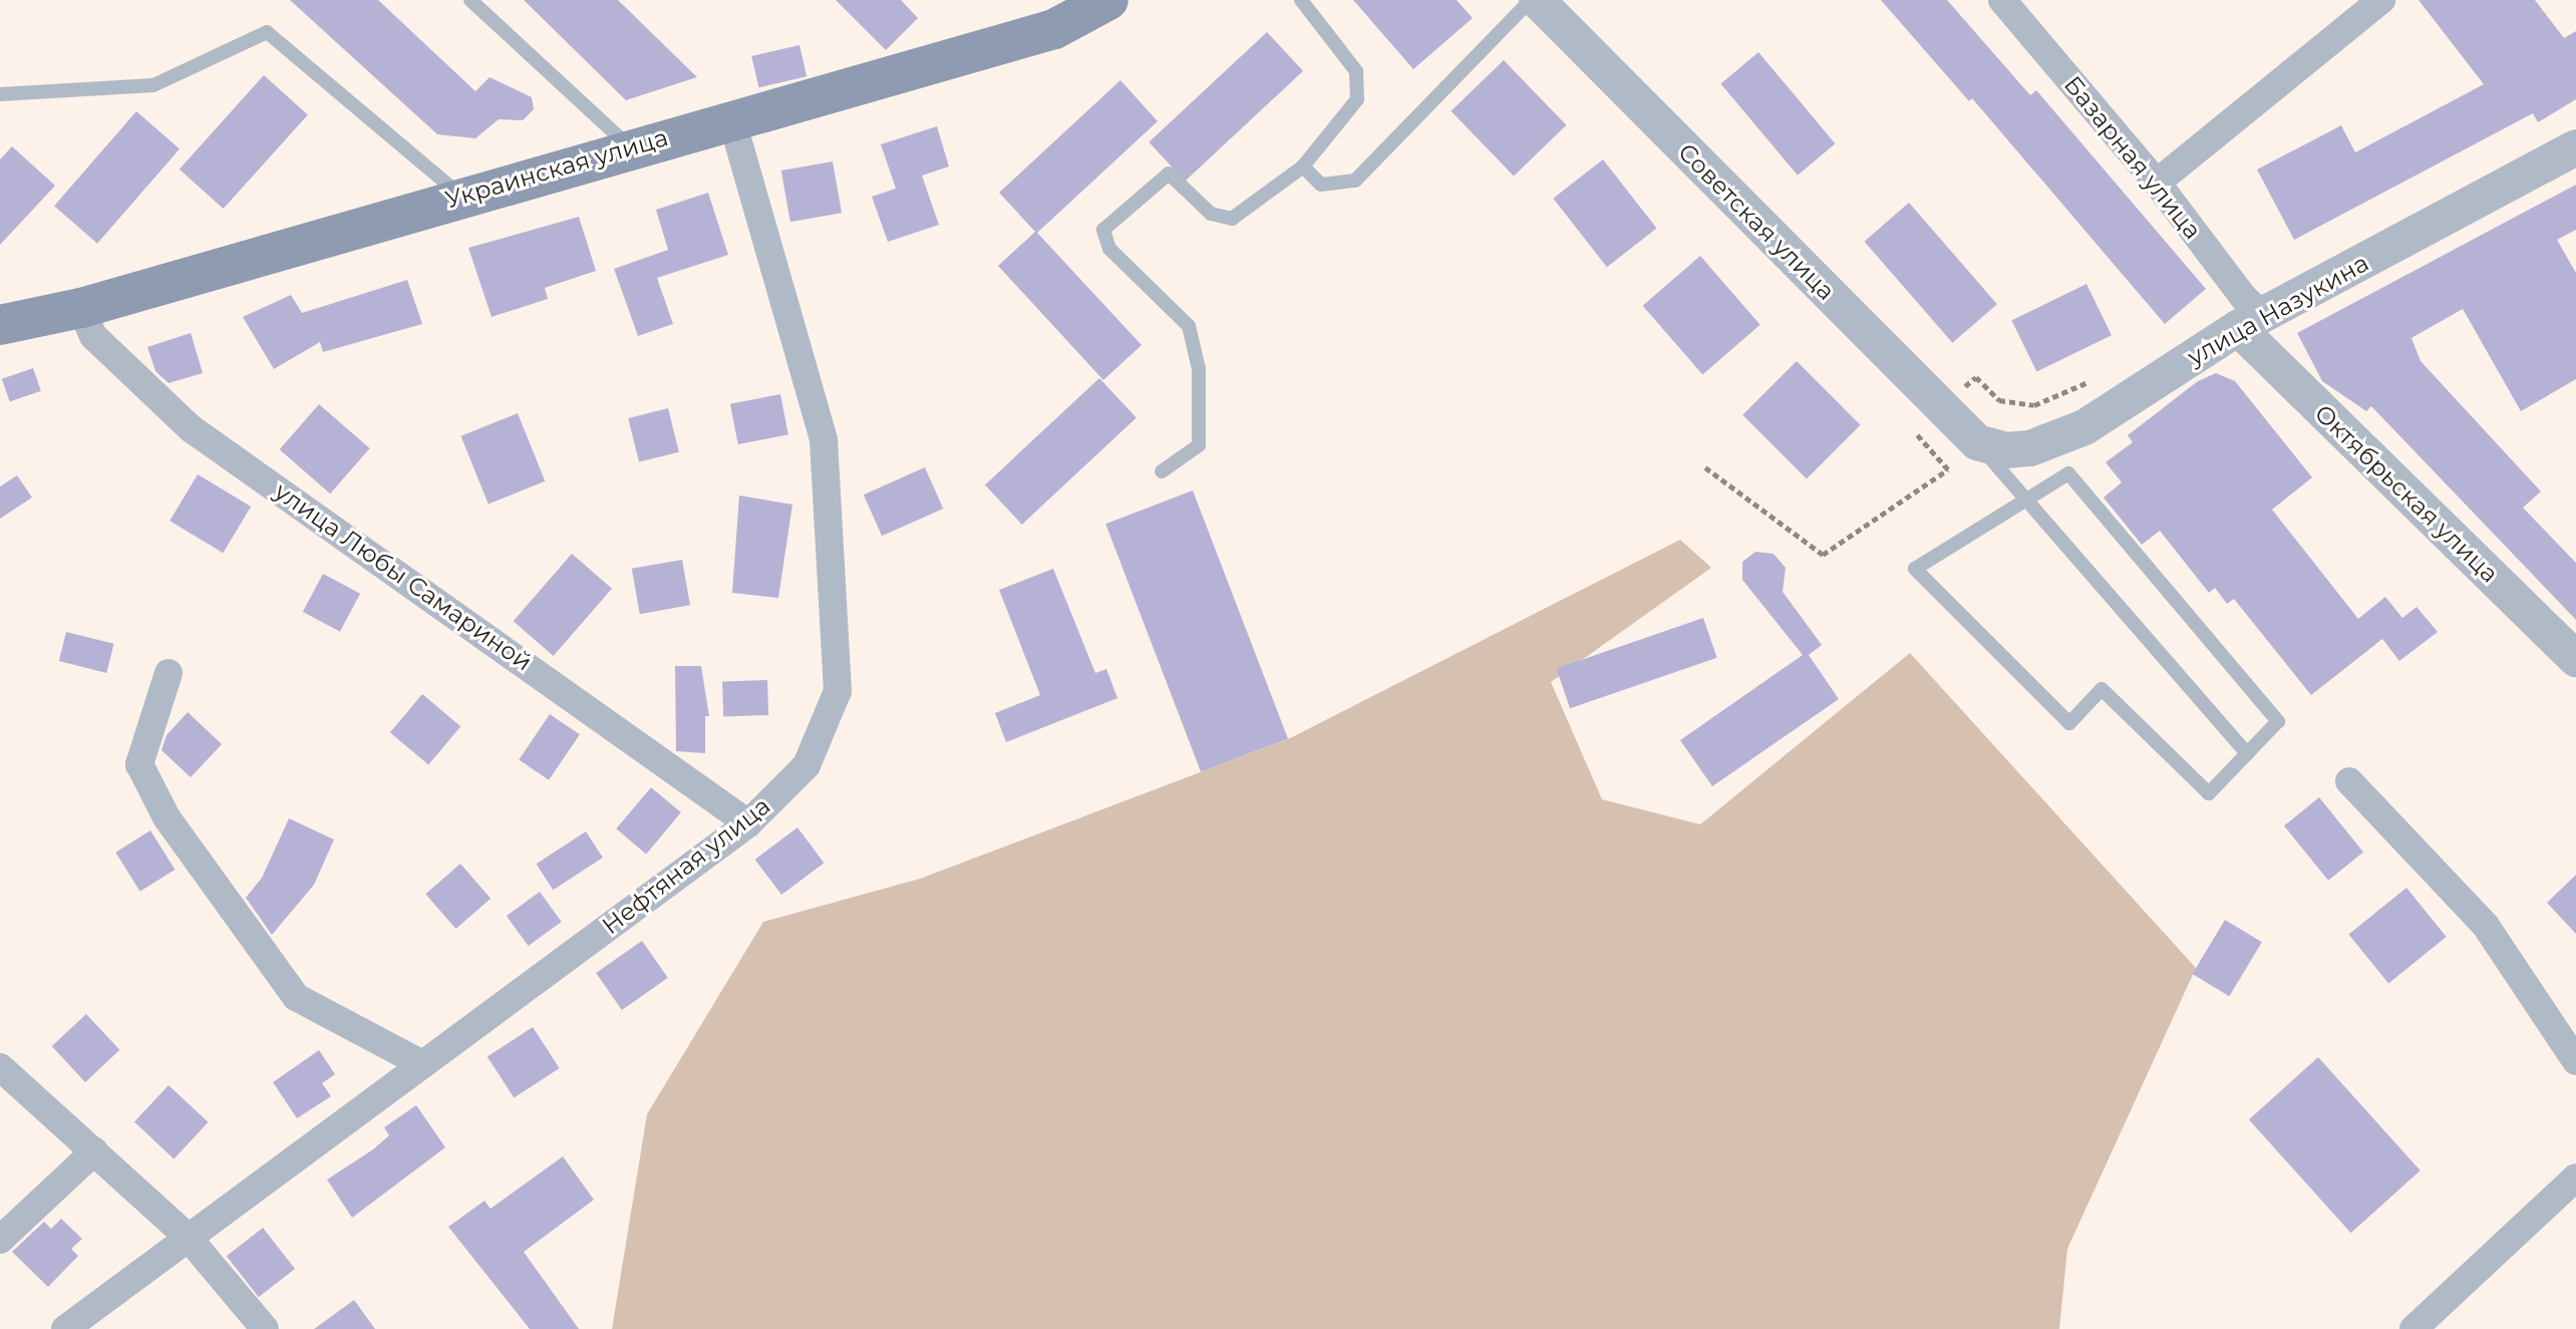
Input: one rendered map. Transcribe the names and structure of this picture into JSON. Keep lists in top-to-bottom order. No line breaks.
{"streets":{"main road":["Украинская улица"],"street":["Базарная улица","Советская улица","улица Назукина","Октябрьская улица","улица Любы Самариной","Нефтяная улица"]},"crossings":[["Базарная улица","улица Назукина"],["Базарная улица","Октябрьская улица"],["Украинская улица","улица Любы Самариной"],["Украинская улица","Нефтяная улица"],["Советская улица","улица Назукина"],["улица Назукина","Октябрьская улица"],["улица Любы Самариной","Нефтяная улица"]]}
